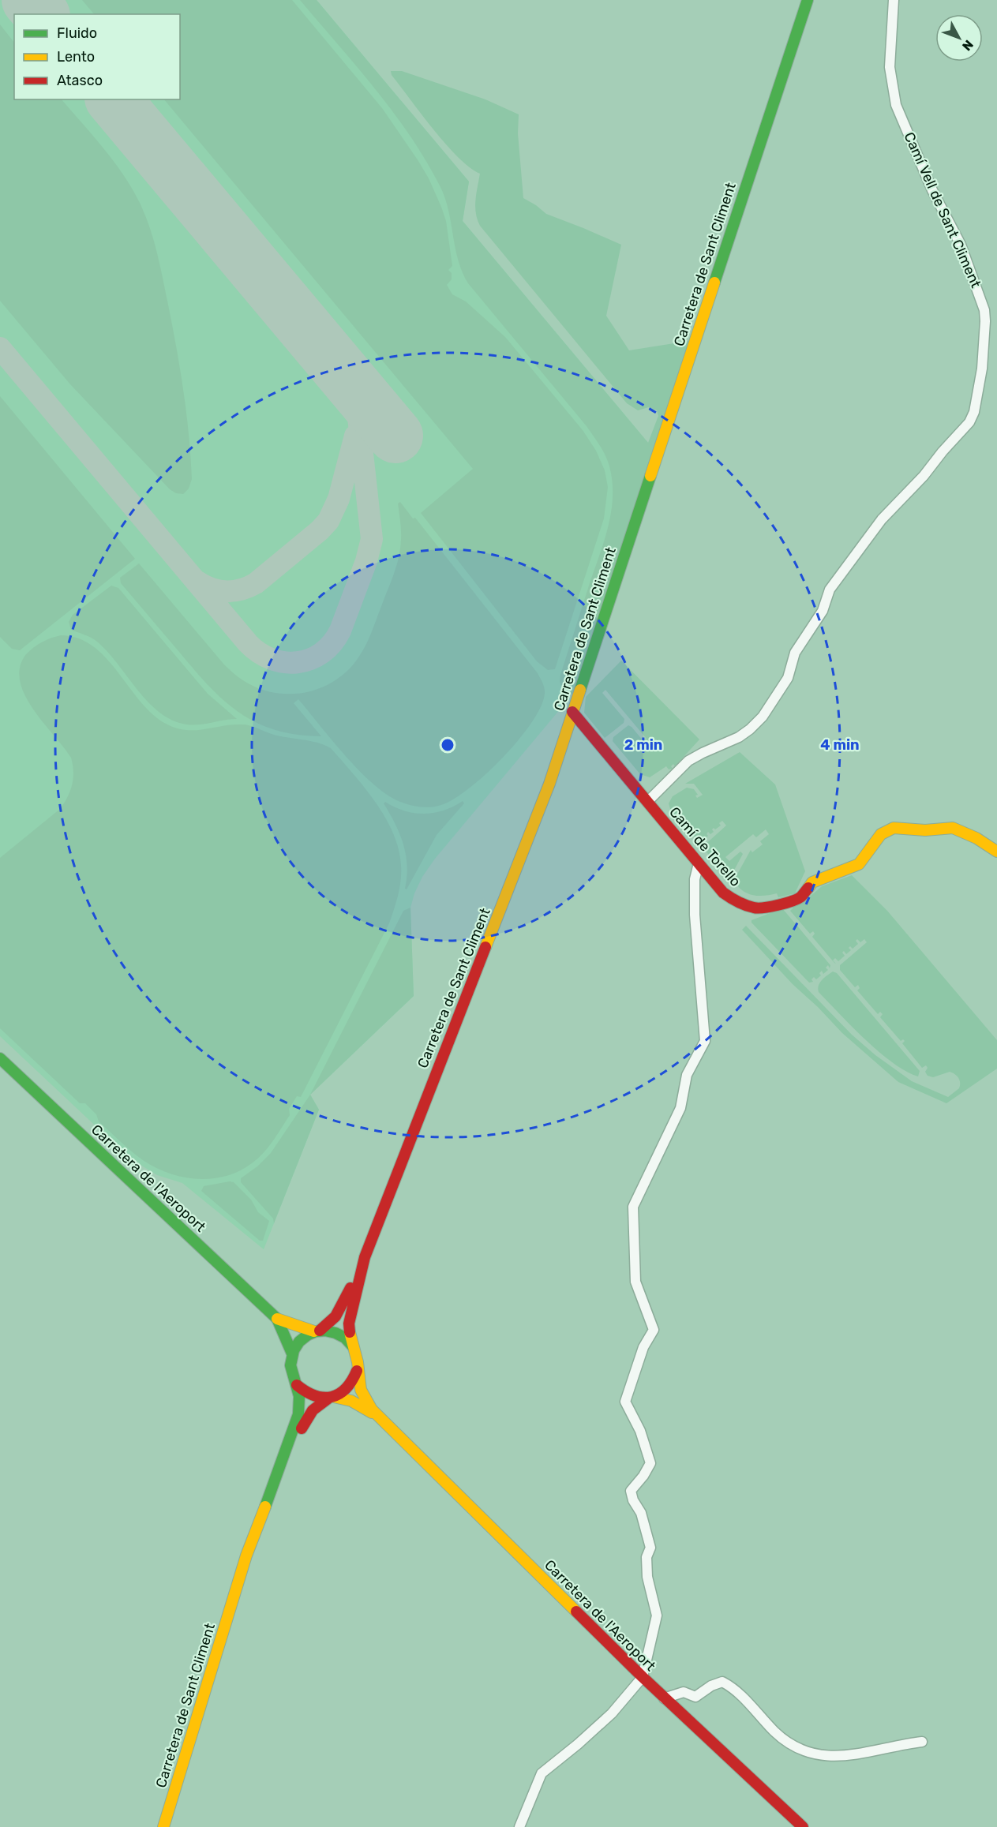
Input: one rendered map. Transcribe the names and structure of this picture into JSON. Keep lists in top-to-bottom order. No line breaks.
{"streets":{"main road":["Carretera de Sant Climent","Camí de Torello","Carretera de l'Aeroport"],"street":["Camí Vell de Sant Climent"]},"crossings":[["Camí Vell de Sant Climent","Camí de Torello"],["Carretera de Sant Climent","Camí de Torello"]],"legend":["Fluido","Lento","Atasco"],"north":"bottom right","rings":["2 min","4 min"]}
